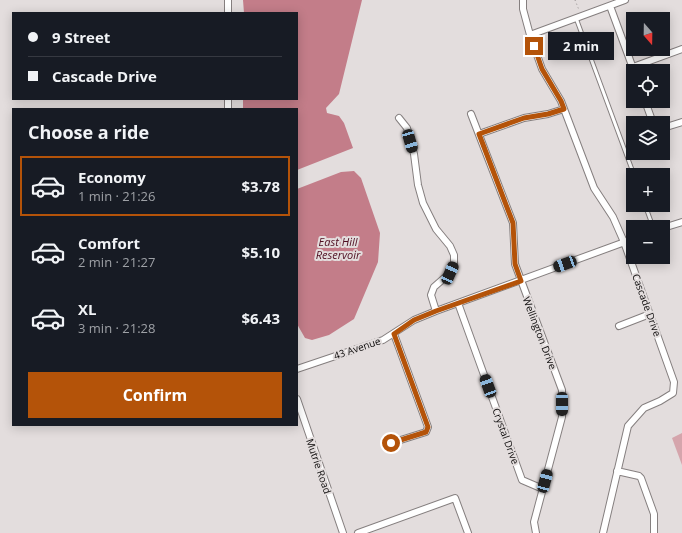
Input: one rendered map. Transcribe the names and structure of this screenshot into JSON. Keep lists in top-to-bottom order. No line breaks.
{"streets":{"street":["Cascade Drive","Wellington Drive","43 Avenue","Crystal Drive","Mutrie Road"]},"crossings":[["Cascade Drive","43 Avenue"],["Wellington Drive","43 Avenue"],["Wellington Drive","Crystal Drive"],["43 Avenue","Crystal Drive"]],"water":["East Hill Reservoir"],"north":"bottom","page":{"map_buttons":["+","−"],"banner":["9 Street","Cascade Drive"],"bubble":"2 min","heading":"Choose a ride","list":[{"name":"Economy","note":"1 min · 21:26","value":"$3.78"},{"name":"Comfort","note":"2 min · 21:27","value":"$5.10"},{"name":"XL","note":"3 min · 21:28","value":"$6.43"}],"buttons":"Confirm"}}
